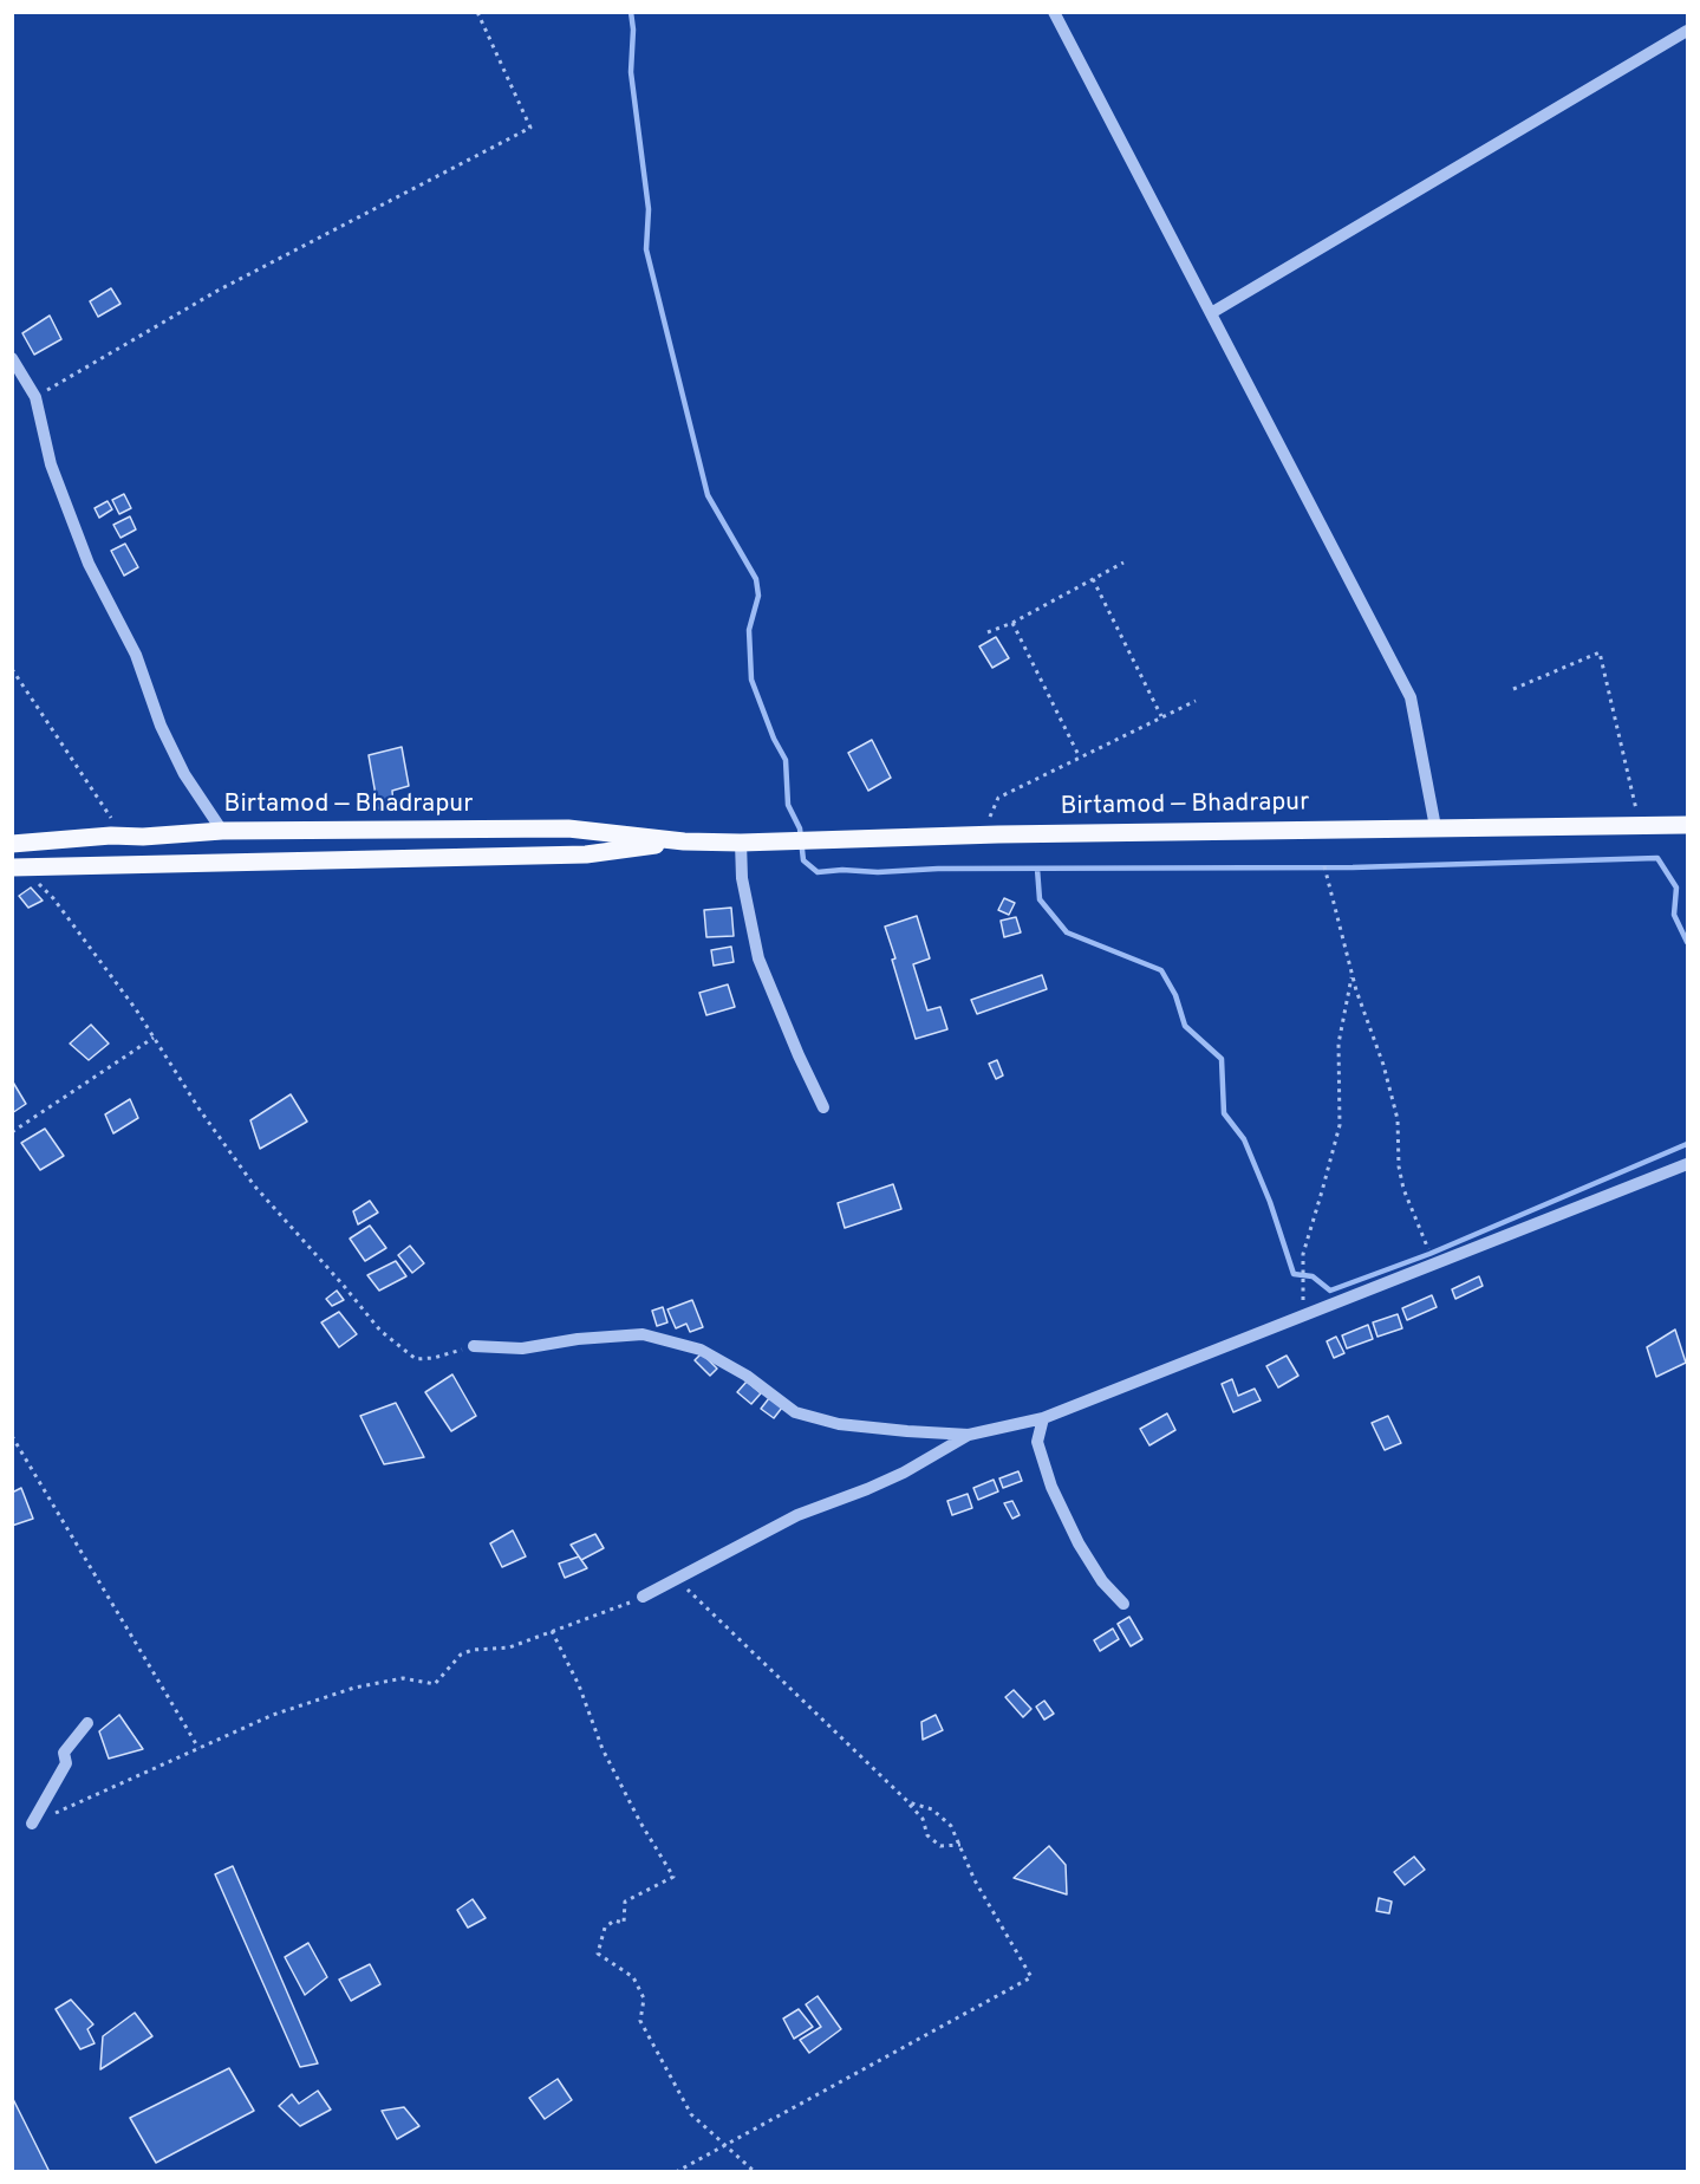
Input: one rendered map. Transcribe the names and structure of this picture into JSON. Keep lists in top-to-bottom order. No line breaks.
{"streets":{"main road":["Birtamod — Bhadrapur"]}}
